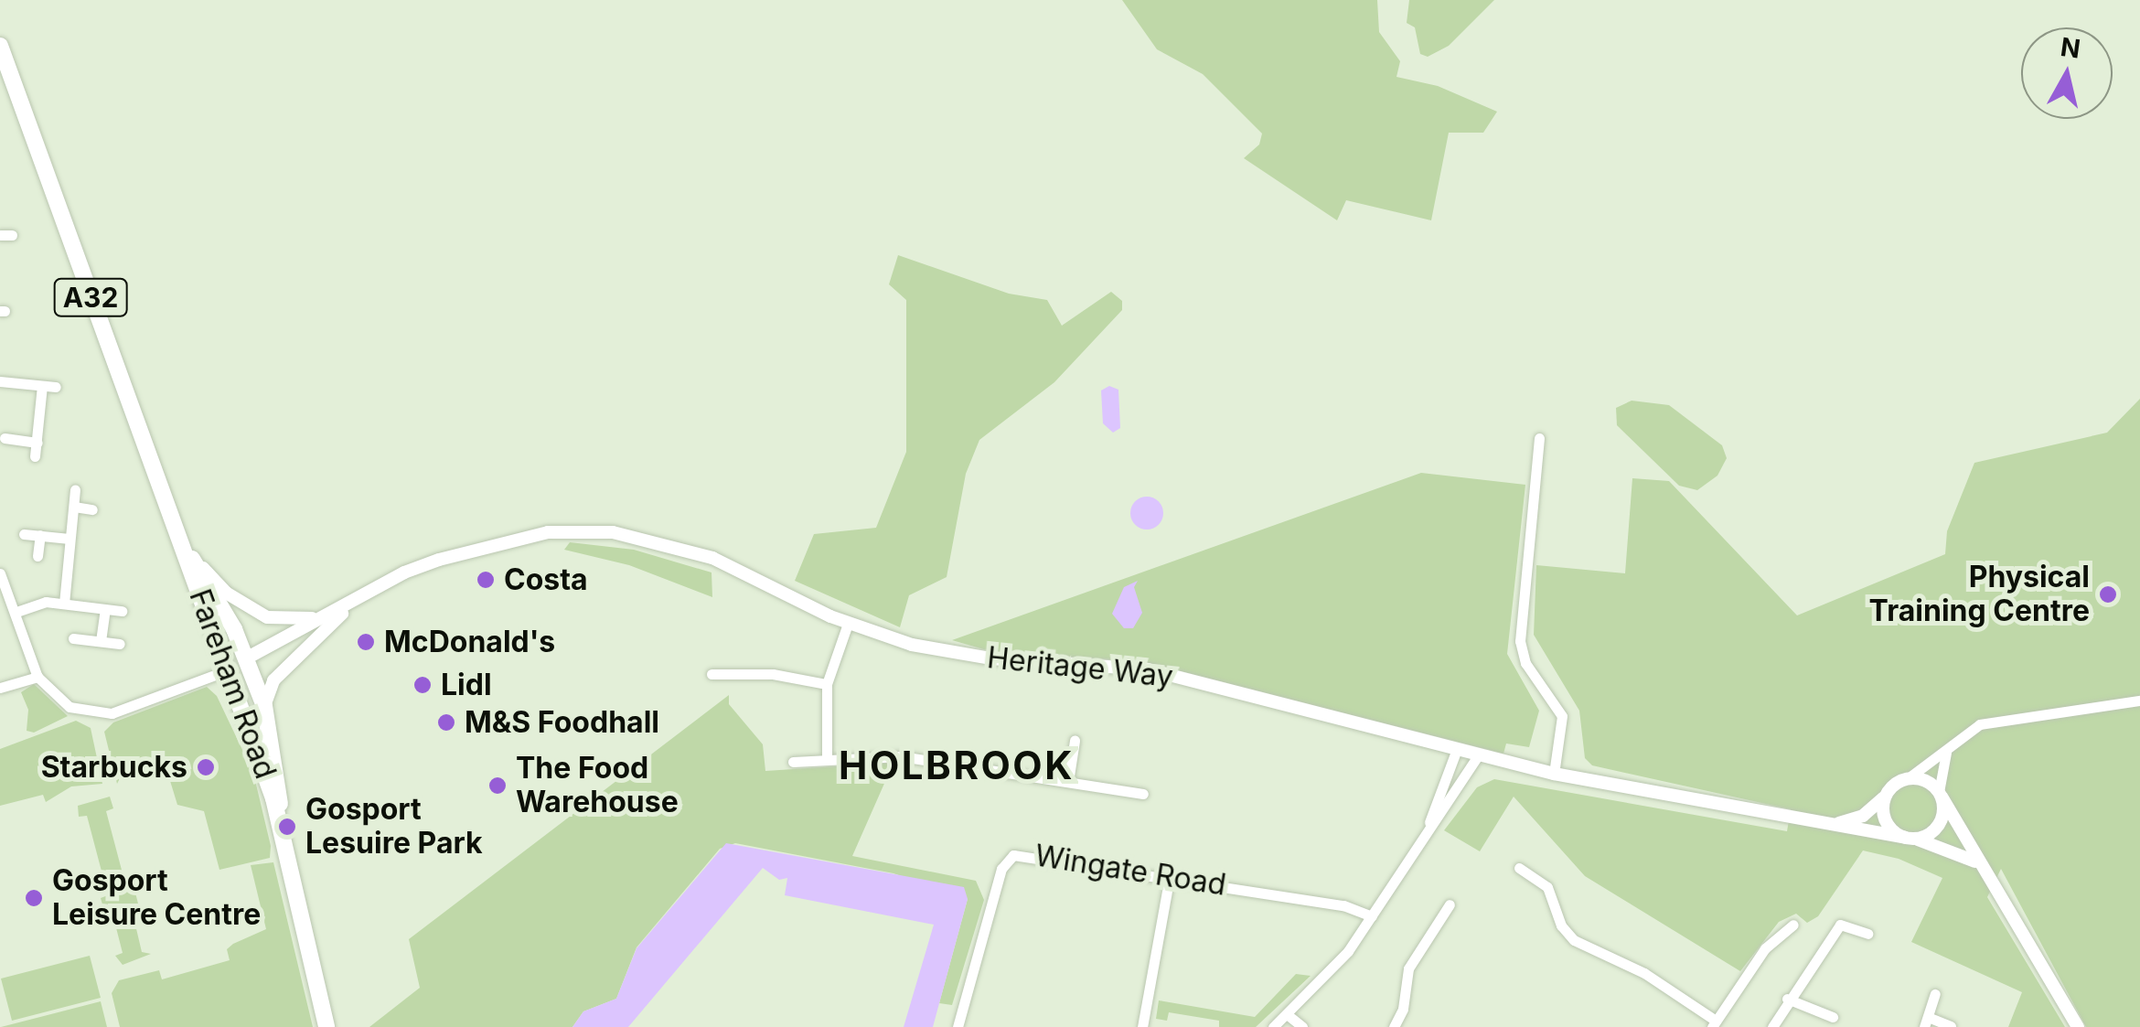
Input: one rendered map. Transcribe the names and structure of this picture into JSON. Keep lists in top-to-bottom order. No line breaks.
{"streets":{"main road":["A32","Fareham Road"],"street":["Heritage Way","Wingate Road"]},"crossings":[["A32","Heritage Way"],["A32","Fareham Road"],["Heritage Way","Fareham Road"]],"districts":["HOLBROOK"],"places":["Costa","Physical Training Centre","McDonald's","Lidl","M&S Foodhall","Starbucks","The Food Warehouse","Gosport Lesuire Park","Gosport Leisure Centre"],"north":"top"}
